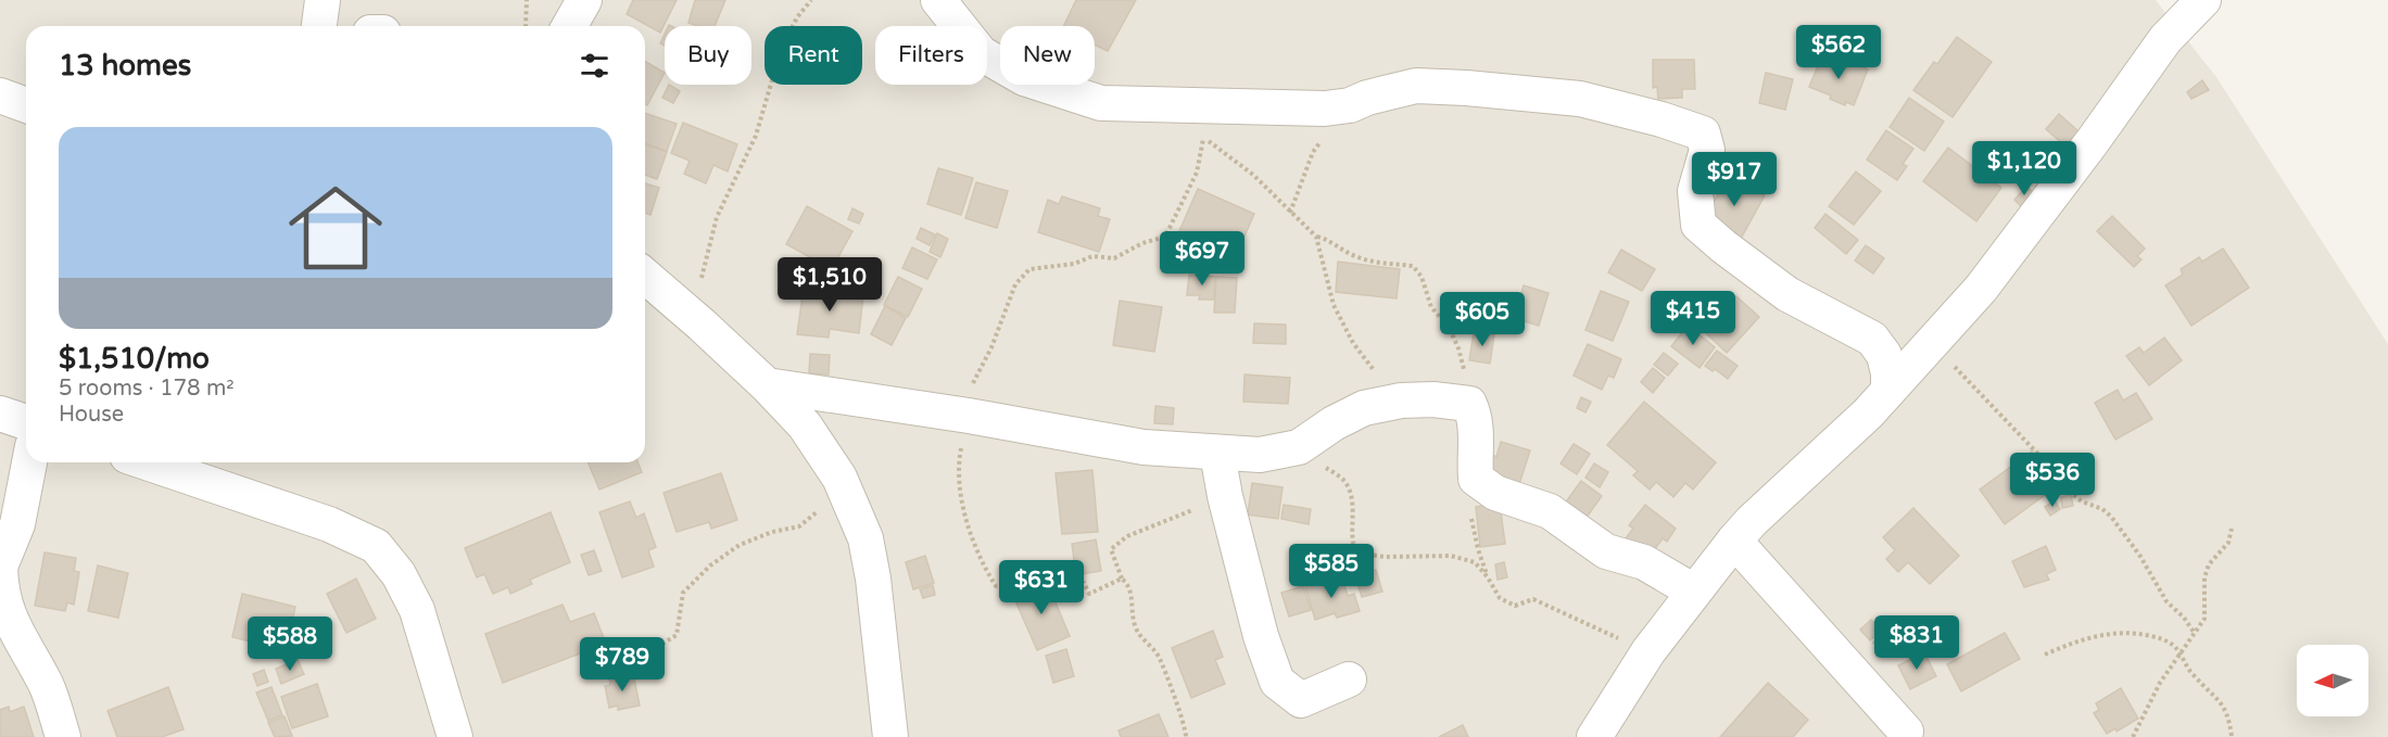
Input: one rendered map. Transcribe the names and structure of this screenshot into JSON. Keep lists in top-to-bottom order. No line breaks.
{"north":"left","page":{"price":["$562","$1,120","$917","$697","$1,510","$415","$605","$536","$585","$631","$831","$588","$789"],"chip":["Buy","Rent","Filters","New"],"heading":"13 homes","list":[{"name":"$1,510/mo","note":"5 rooms · 178 m² · House"}]}}
